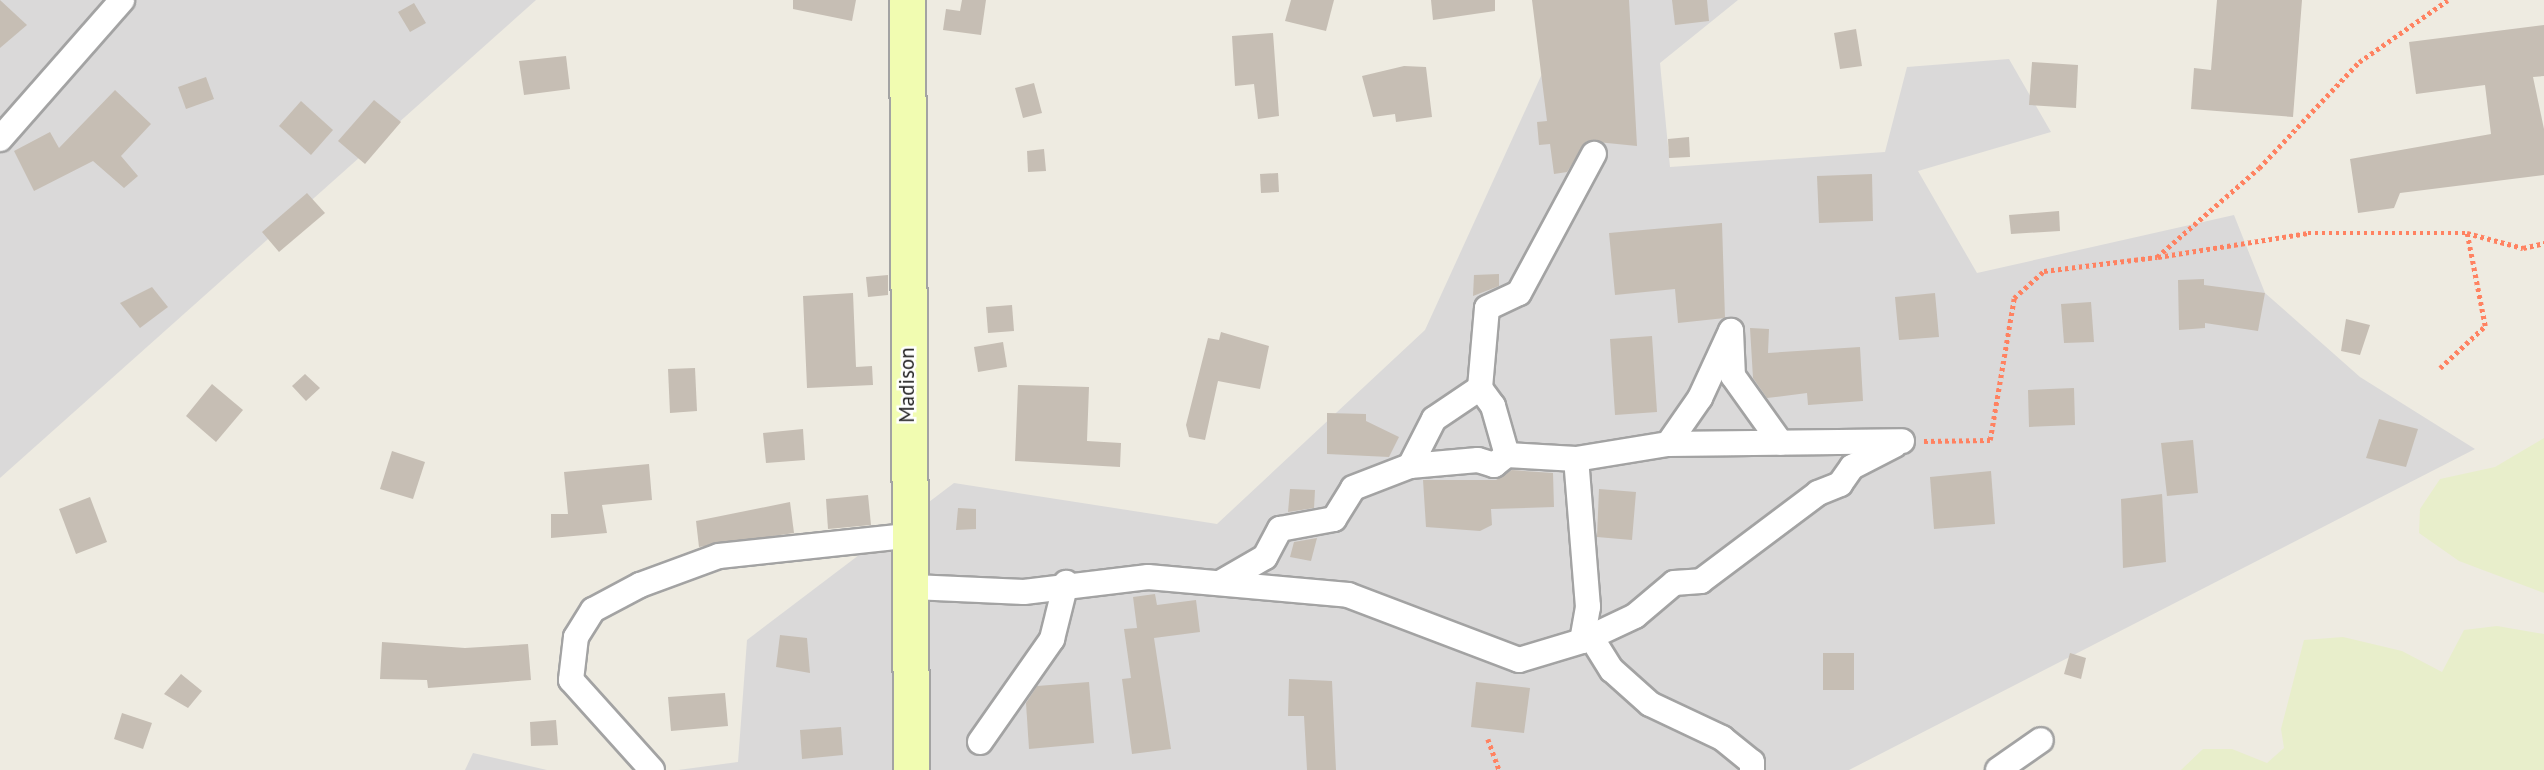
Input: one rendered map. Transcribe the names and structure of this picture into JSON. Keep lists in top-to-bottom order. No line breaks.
{"streets":{"street":["Madison"]}}
